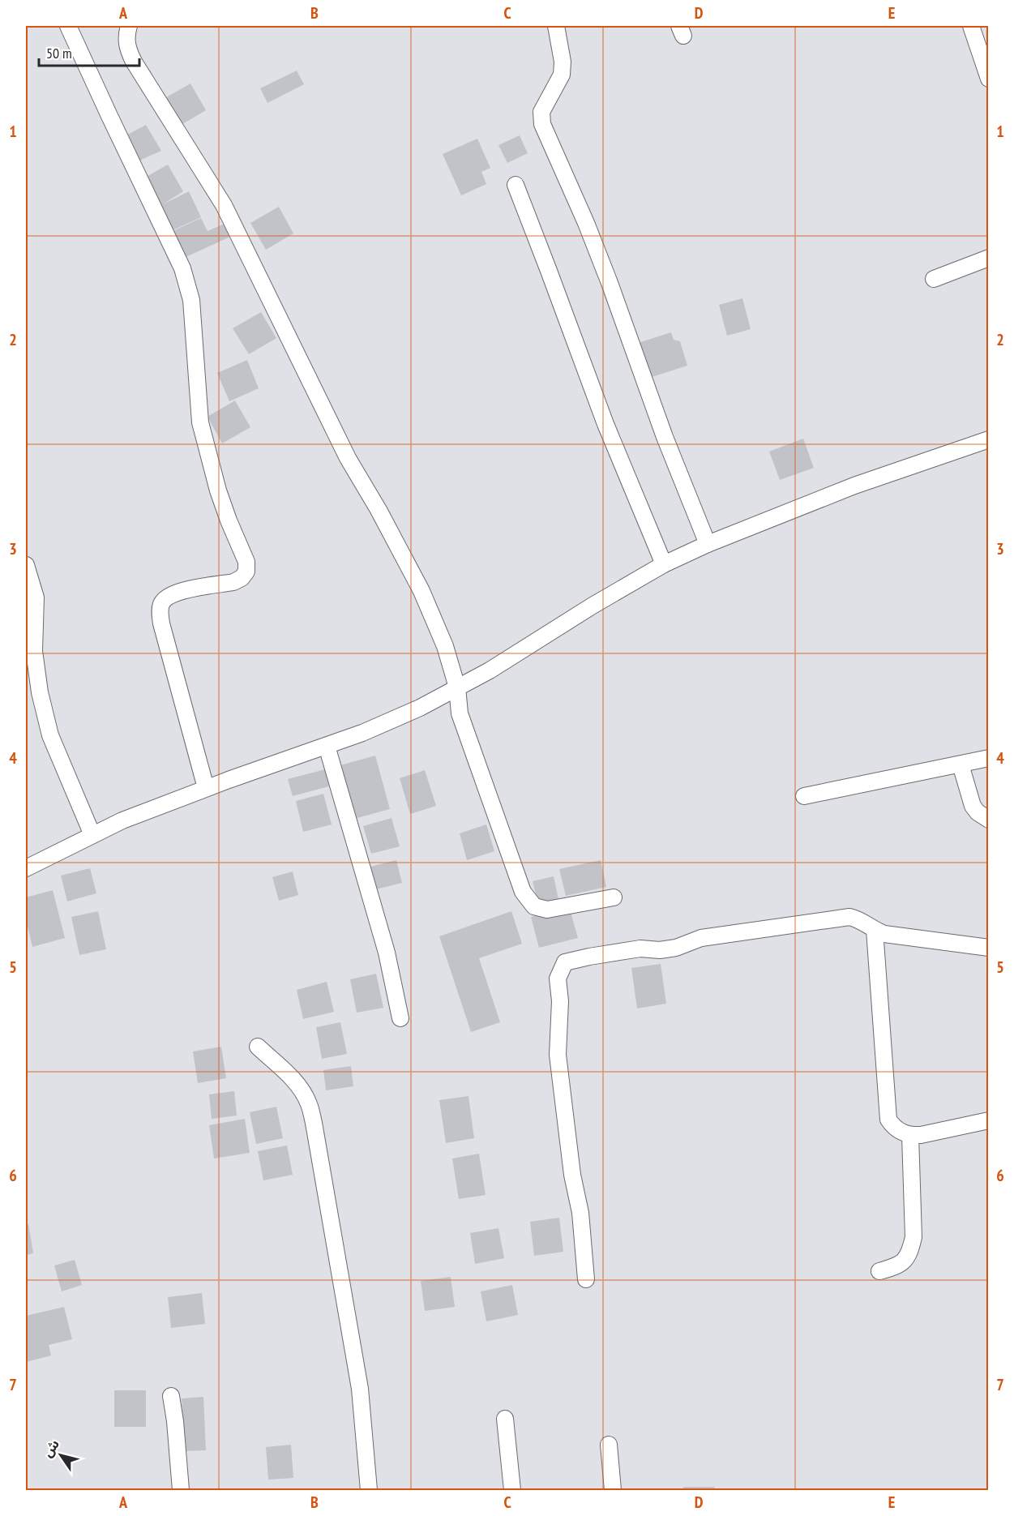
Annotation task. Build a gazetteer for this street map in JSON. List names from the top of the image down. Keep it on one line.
{"scale_bar":"50 m","north":"top left","grid":{"columns":["A","B","C","D","E"],"rows":["1","2","3","4","5","6","7"]}}
